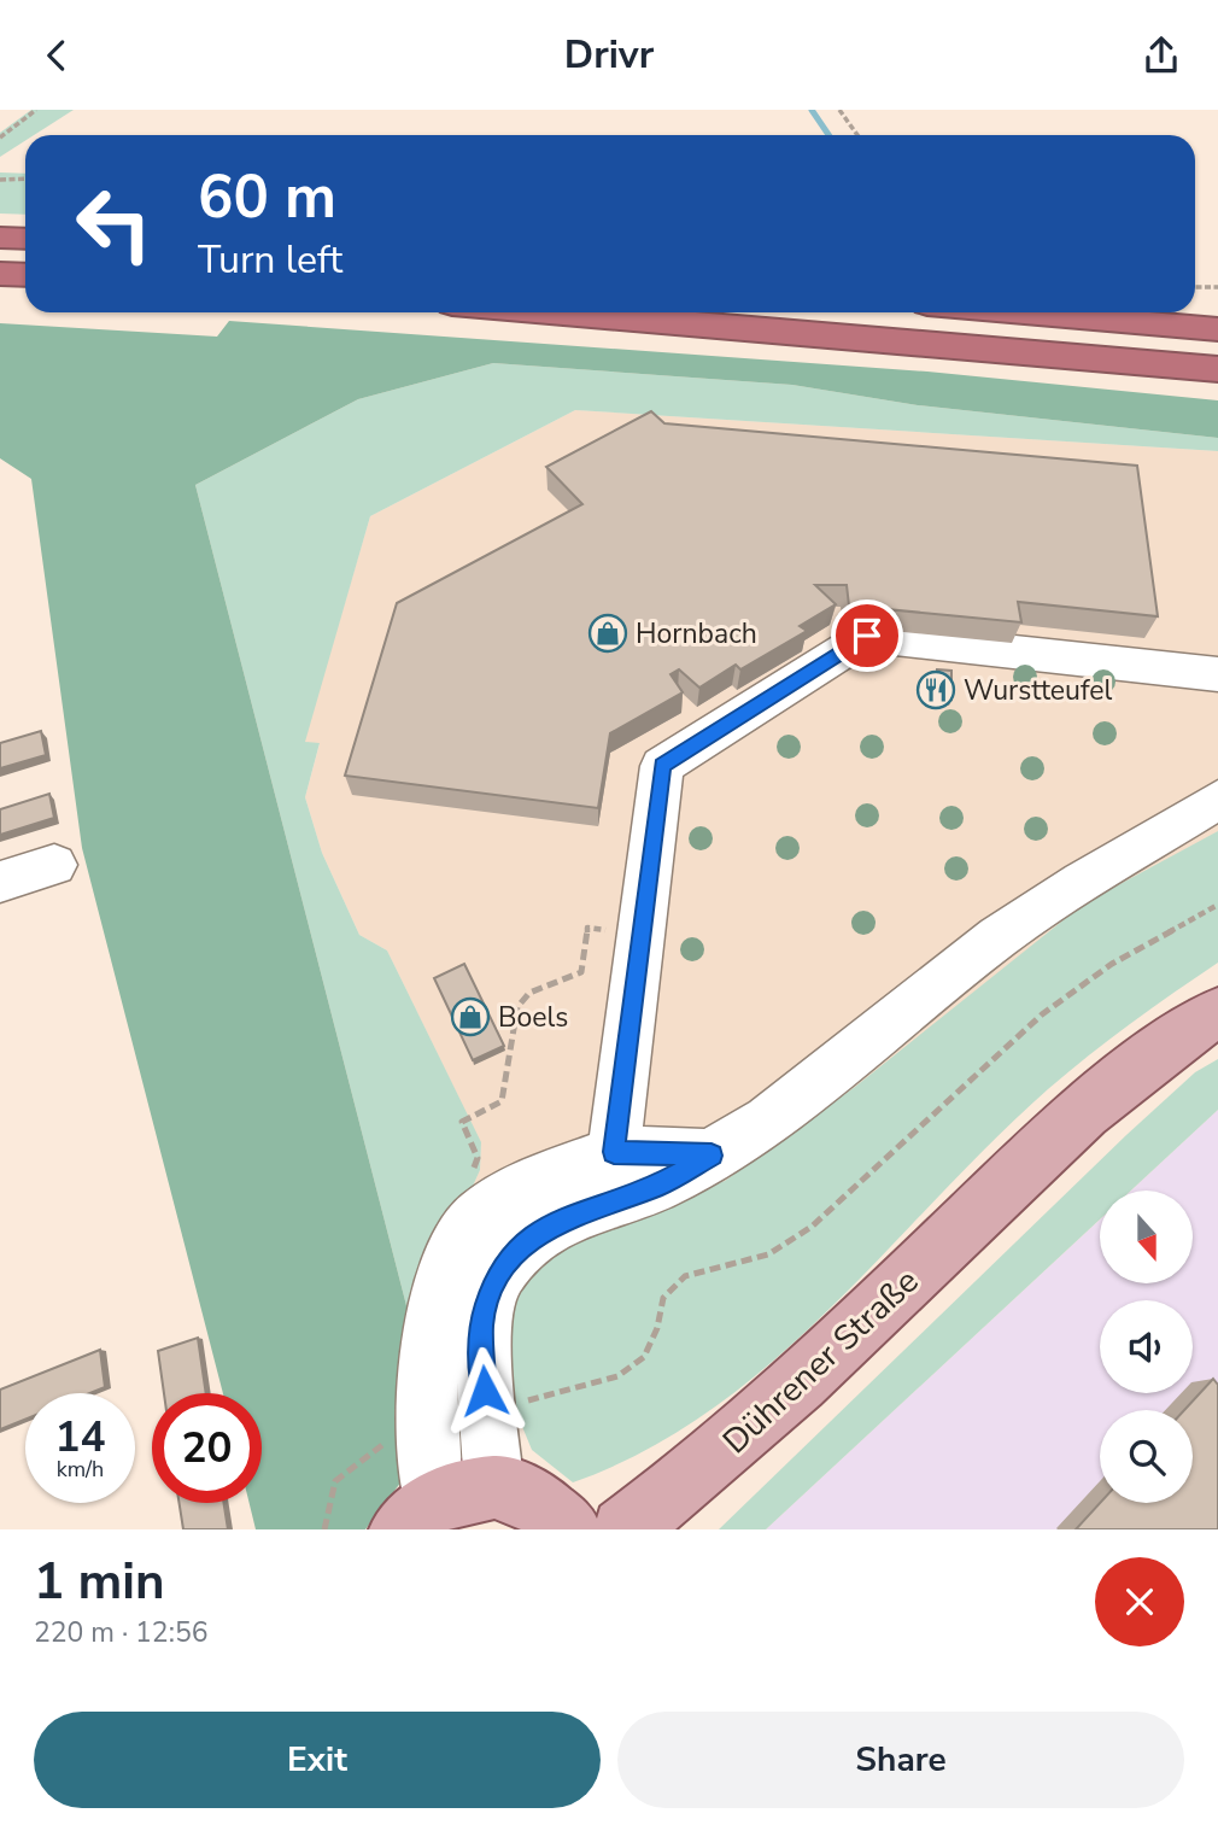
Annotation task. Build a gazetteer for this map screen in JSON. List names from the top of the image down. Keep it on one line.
{"streets":{"main road":["Dührener Straße"]},"places":{"shop":["Hornbach","Boels"],"restaurant":["Wurstteufel"]},"north":"bottom","page":{"header":"Drivr","turn":["60 m","Turn left"],"speed":"14 km/h","limit":"20","heading":["1 min","220 m · 12:56"],"buttons":["Exit","Share"]}}
